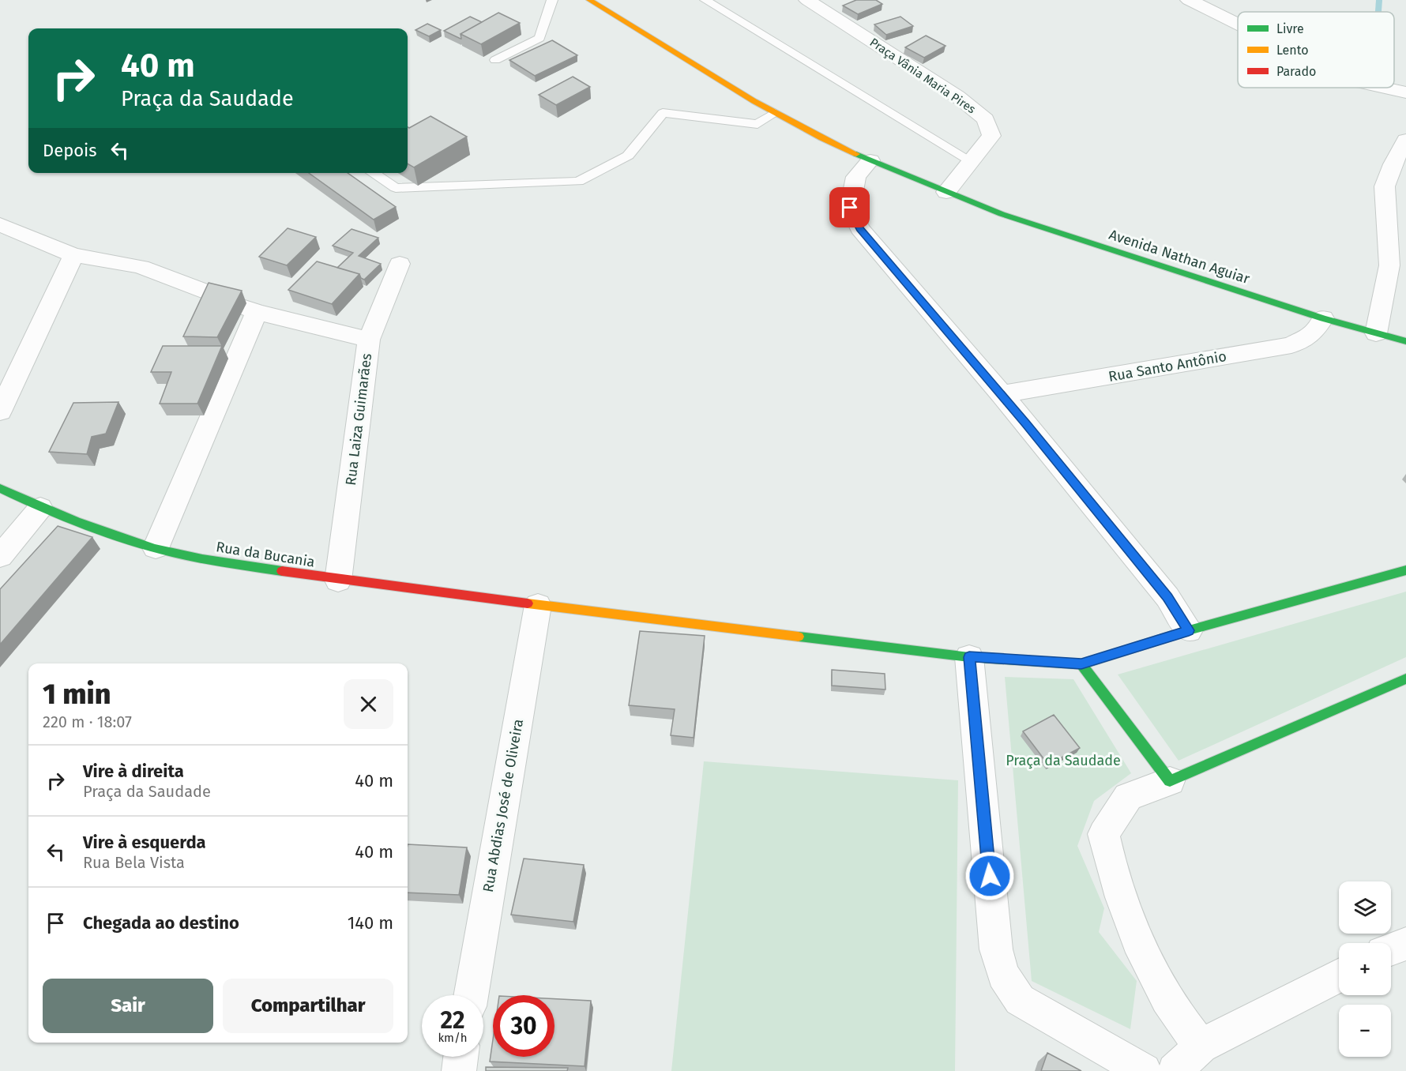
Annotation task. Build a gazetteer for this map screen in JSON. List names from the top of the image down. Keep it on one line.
{"streets":{"main road":["Avenida Nathan Aguiar","Rua da Bucania"],"street":["Praça Vânia Maria Pires","Rua Santo Antônio","Rua Laiza Guimarães","Rua Abdias José de Oliveira"]},"crossings":[["Praça Vânia Maria Pires","Avenida Nathan Aguiar"],["Avenida Nathan Aguiar","Rua Santo Antônio"],["Rua Laiza Guimarães","Rua da Bucania"],["Rua da Bucania","Rua Abdias José de Oliveira"]],"parks":["Praça da Saudade"],"legend":["Livre","Lento","Parado"],"page":{"turn":["40 m","Praça da Saudade"],"then":"Depois","heading":["1 min","220 m · 18:07"],"list":[{"name":"Vire à direita","note":"Praça da Saudade","value":"40 m"},{"name":"Vire à esquerda","note":"Rua Bela Vista","value":"40 m"},{"name":"Chegada ao destino","value":"140 m"}],"map_buttons":["+","−"],"buttons":["Sair","Compartilhar"],"speed":"22 km/h","limit":"30"}}
